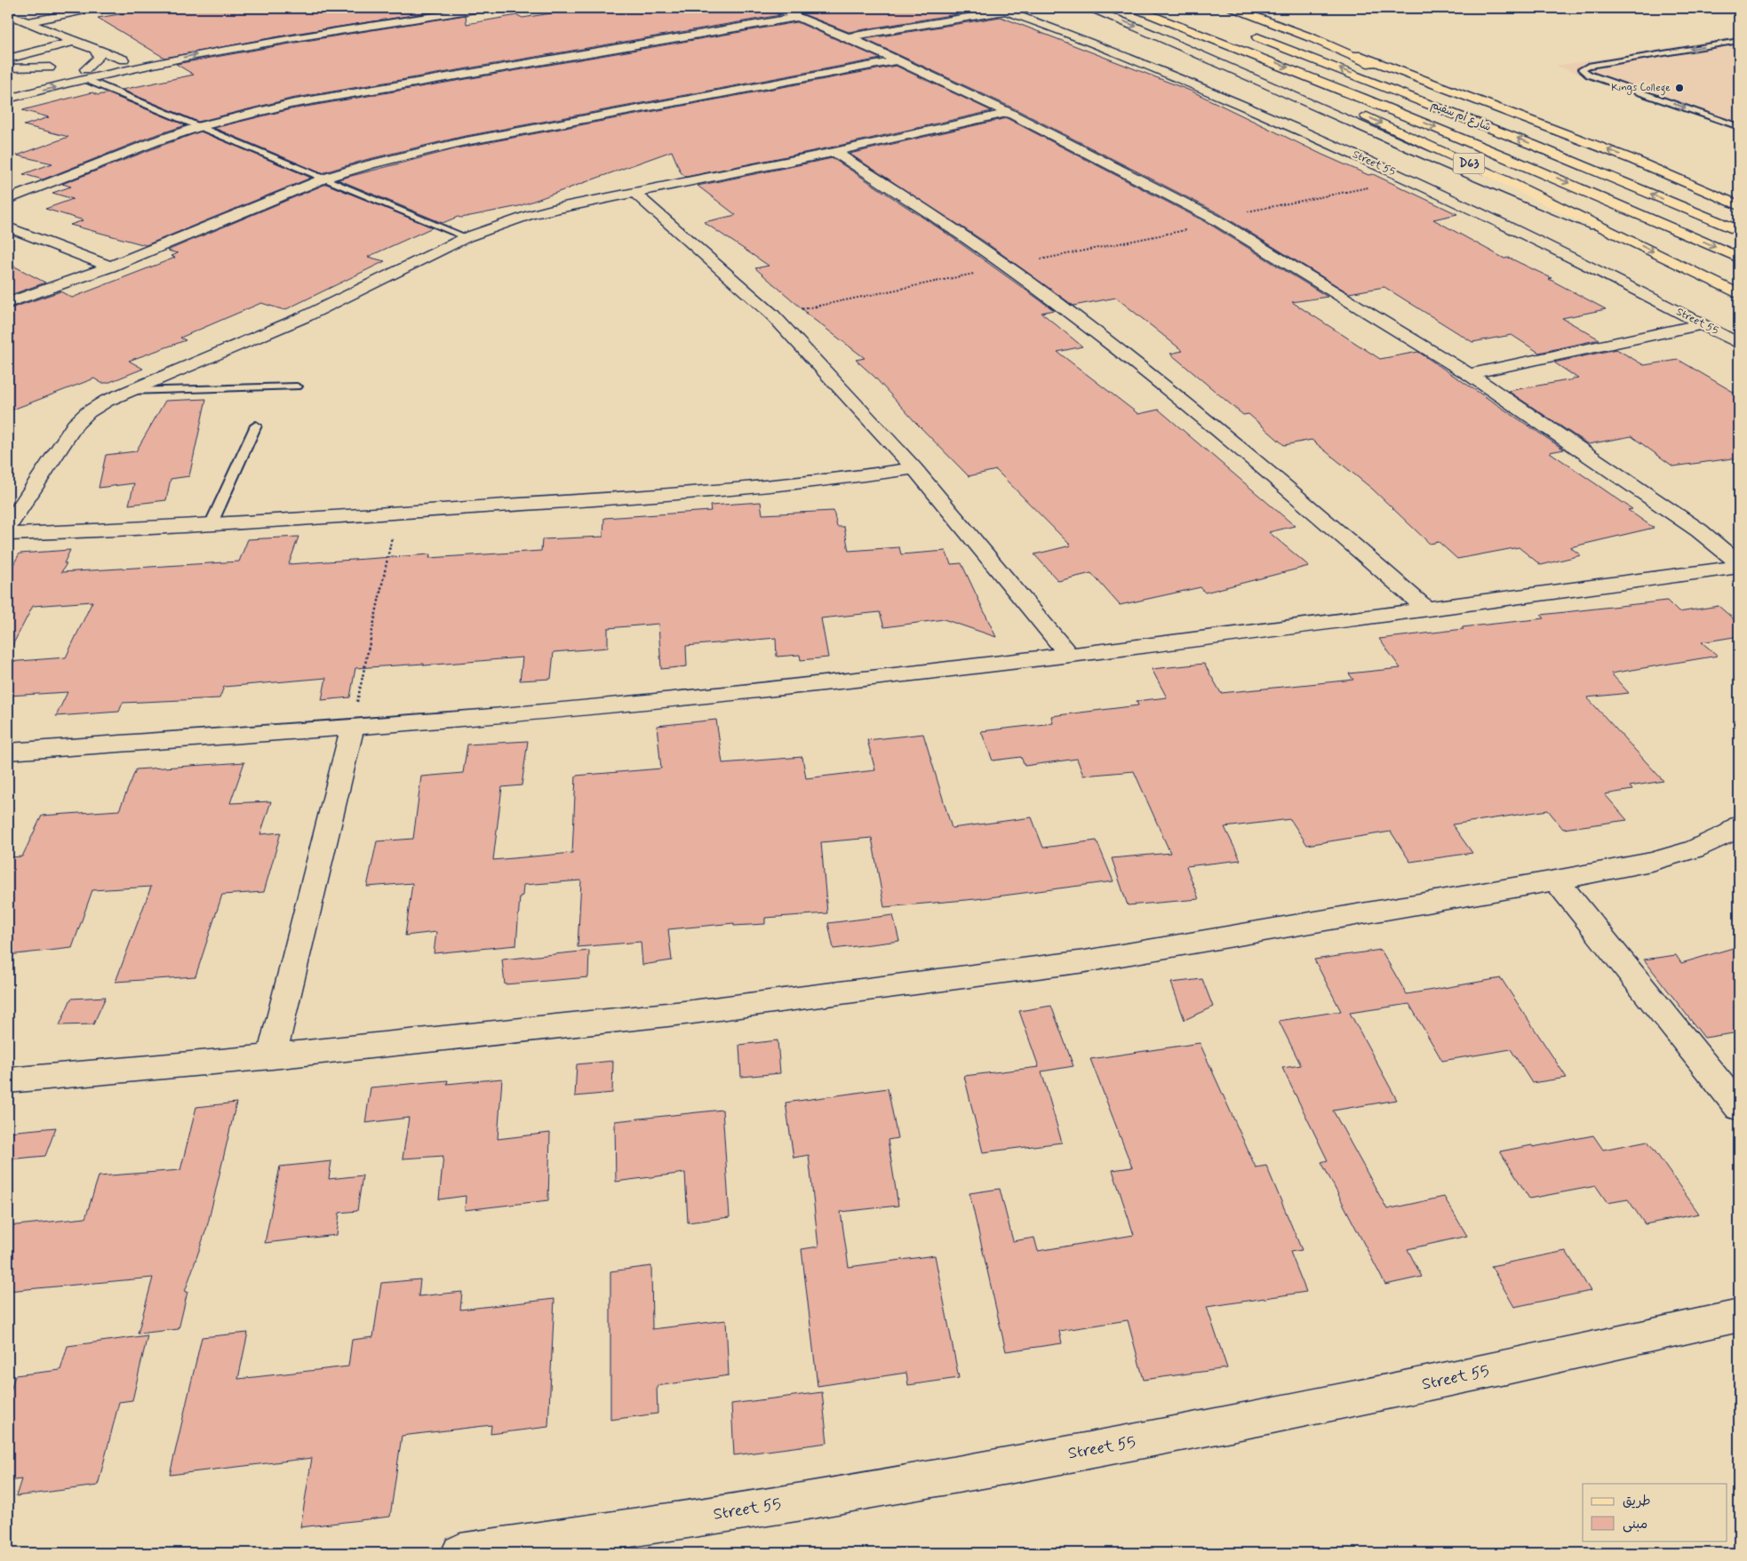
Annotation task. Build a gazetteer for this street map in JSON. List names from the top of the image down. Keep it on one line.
{"streets":{"main road":["شارع أم سقيم","D63"],"street":["Street 55"]},"places":["Kings College"],"legend":["طريق","مبنى"]}
